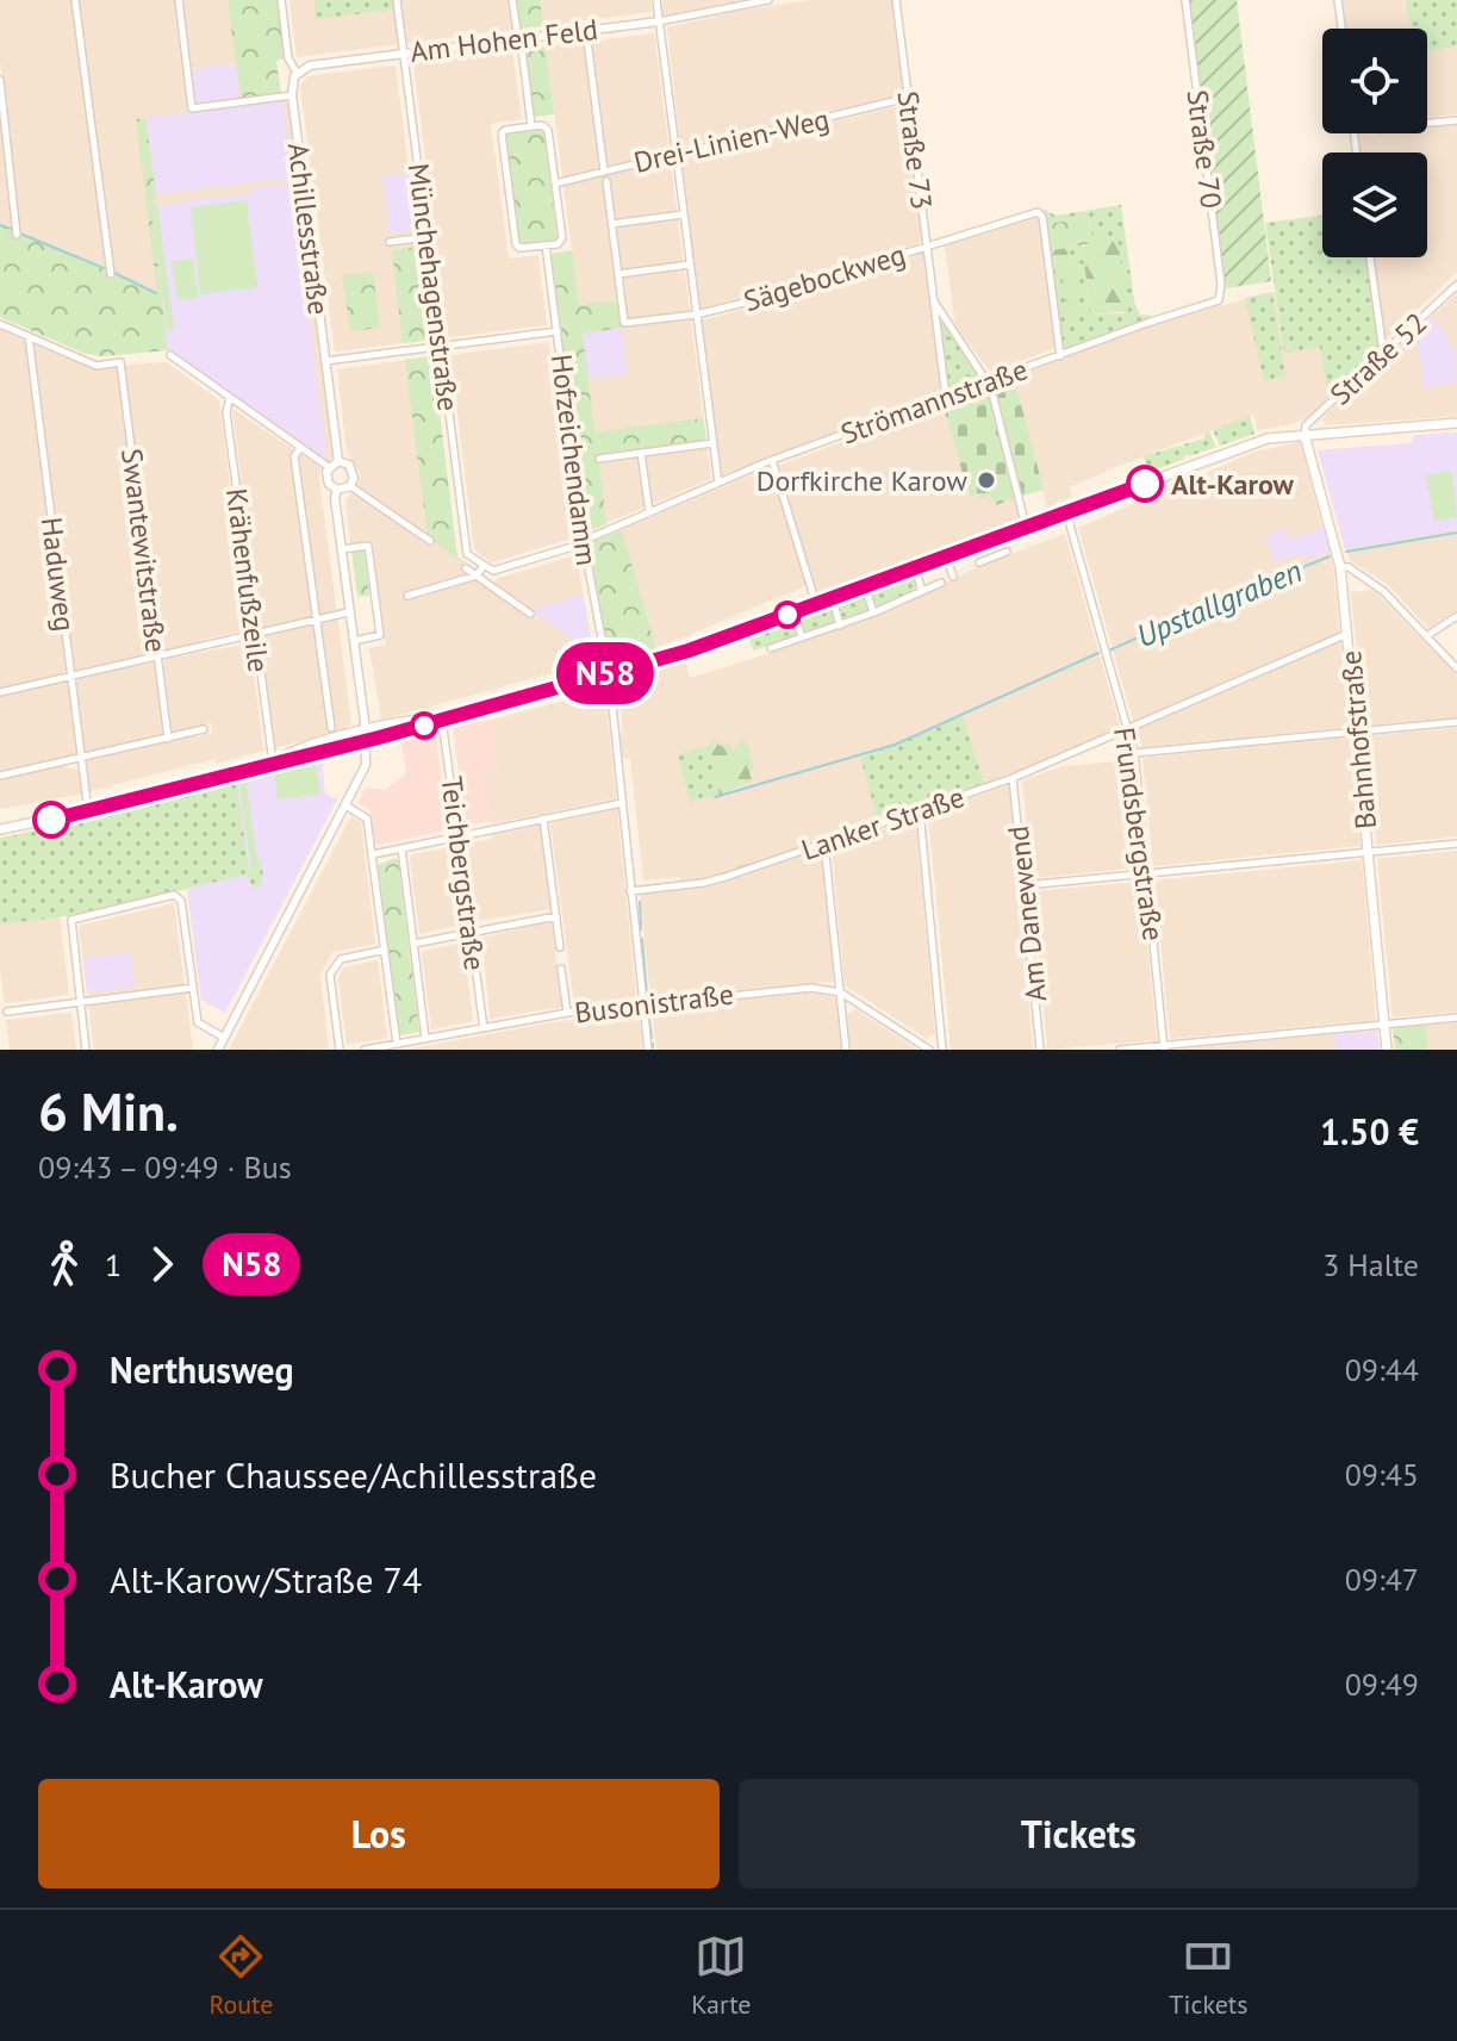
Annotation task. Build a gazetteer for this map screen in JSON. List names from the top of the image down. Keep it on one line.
{"streets":{"main road":["Bahnhofstraße"],"street":["Am Hohen Feld","Drei-Linien-Weg","Straße 70","Straße 73","Achillesstraße","Sägebockweg","Münchehagenstraße","Straße 52","Strömannstraße","Hofzeichendamm","Swantewitstraße","Haduweg","Krähenfußzeile","Lanker Straße","Frundsbergstraße","Teichbergstraße","Am Danewend","Busonistraße"]},"crossings":[["Am Hohen Feld","Achillesstraße"],["Am Hohen Feld","Münchehagenstraße"],["Am Hohen Feld","Hofzeichendamm"],["Drei-Linien-Weg","Straße 73"],["Drei-Linien-Weg","Hofzeichendamm"],["Straße 70","Strömannstraße"],["Straße 73","Sägebockweg"],["Straße 73","Strömannstraße"],["Sägebockweg","Strömannstraße"],["Münchehagenstraße","Strömannstraße"],["Straße 52","Bahnhofstraße"],["Strömannstraße","Hofzeichendamm"],["Hofzeichendamm","Lanker Straße"],["Hofzeichendamm","Busonistraße"],["Swantewitstraße","Haduweg"],["Bahnhofstraße","Lanker Straße"],["Lanker Straße","Frundsbergstraße"],["Lanker Straße","Am Danewend"],["Teichbergstraße","Busonistraße"]],"water":["Upstallgraben"],"places":["Dorfkirche Karow","Alt-Karow"],"lines":["bus line N58"],"page":{"on_map":"N58","heading":["6 Min.","09:43 – 09:49 · Bus","1.50 €"],"legs":["1","N58","3 Halte"],"list":[{"name":"Nerthusweg","value":"09:44"},{"name":"Bucher Chaussee/Achillesstraße","value":"09:45"},{"name":"Alt-Karow/Straße 74","value":"09:47"},{"name":"Alt-Karow","value":"09:49"}],"buttons":["Los","Tickets"],"tabs":["Route","Karte","Tickets"]}}
